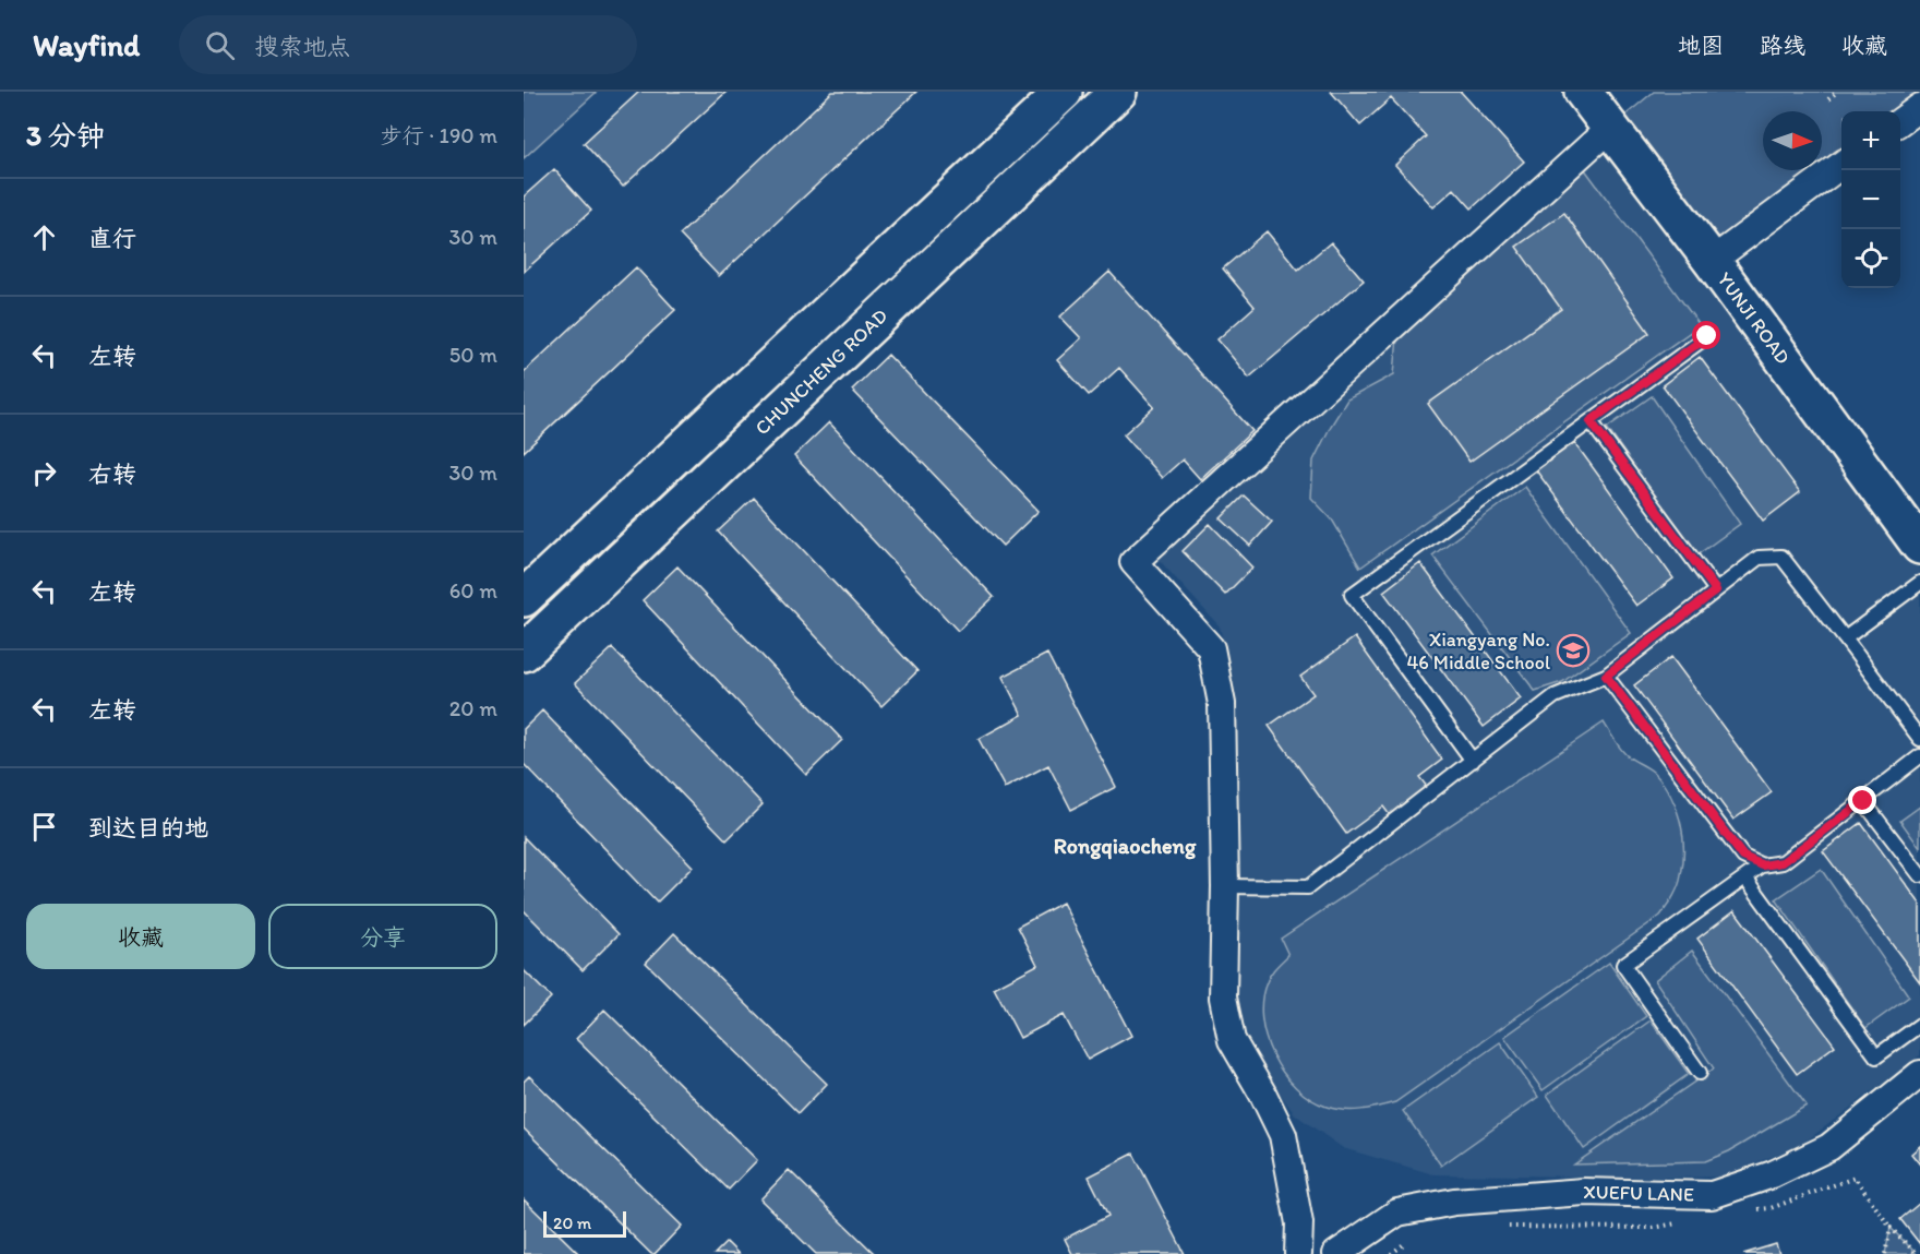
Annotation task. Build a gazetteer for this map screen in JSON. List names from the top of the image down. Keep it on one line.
{"streets":{"street":["YUNJI ROAD","CHUNCHENG ROAD","XUEFU LANE"]},"districts":["Rongqiaocheng"],"places":{"school or university":["Xiangyang No. 46 Middle School"]},"scale_bar":"20 m","north":"right","page":{"header":"Wayfind","search":"搜索地点","nav":["地图","路线","收藏"],"heading":["3 分钟","步行 · 190 m"],"map_buttons":["+","−"],"list":[["直行","30 m"],["左转","50 m"],["右转","30 m"],["左转","60 m"],["左转","20 m"],"到达目的地"],"buttons":["收藏","分享"],"scale":"20 m"}}
